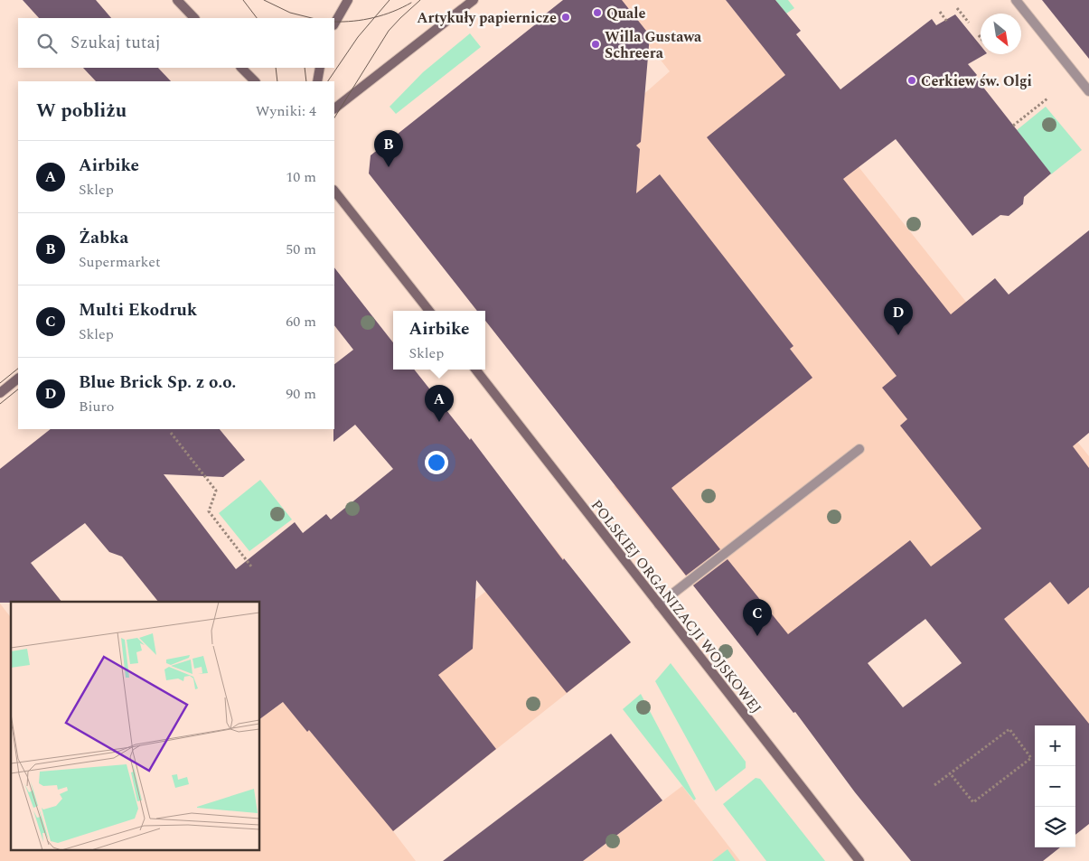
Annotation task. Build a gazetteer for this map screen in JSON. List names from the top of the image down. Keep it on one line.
{"streets":{"street":["POLSKIEJ ORGANIZACJI WOJSKOWEJ"]},"places":["Quale","Artykuły papiernicze","Willa Gustawa Schreera","Cerkiew św. Olgi"],"north":"bottom right","page":{"search":"Szukaj tutaj","heading":["W pobliżu","Wyniki: 4"],"pins":["B","D","A","C"],"list":[{"mark":"A","name":"Airbike","note":"Sklep","value":"10 m"},{"mark":"B","name":"Żabka","note":"Supermarket","value":"50 m"},{"mark":"C","name":"Multi Ekodruk","note":"Sklep","value":"60 m"},{"mark":"D","name":"Blue Brick Sp. z o.o.","note":"Biuro","value":"90 m"}],"popup":["Airbike","Sklep"],"map_buttons":["+","−"]}}
